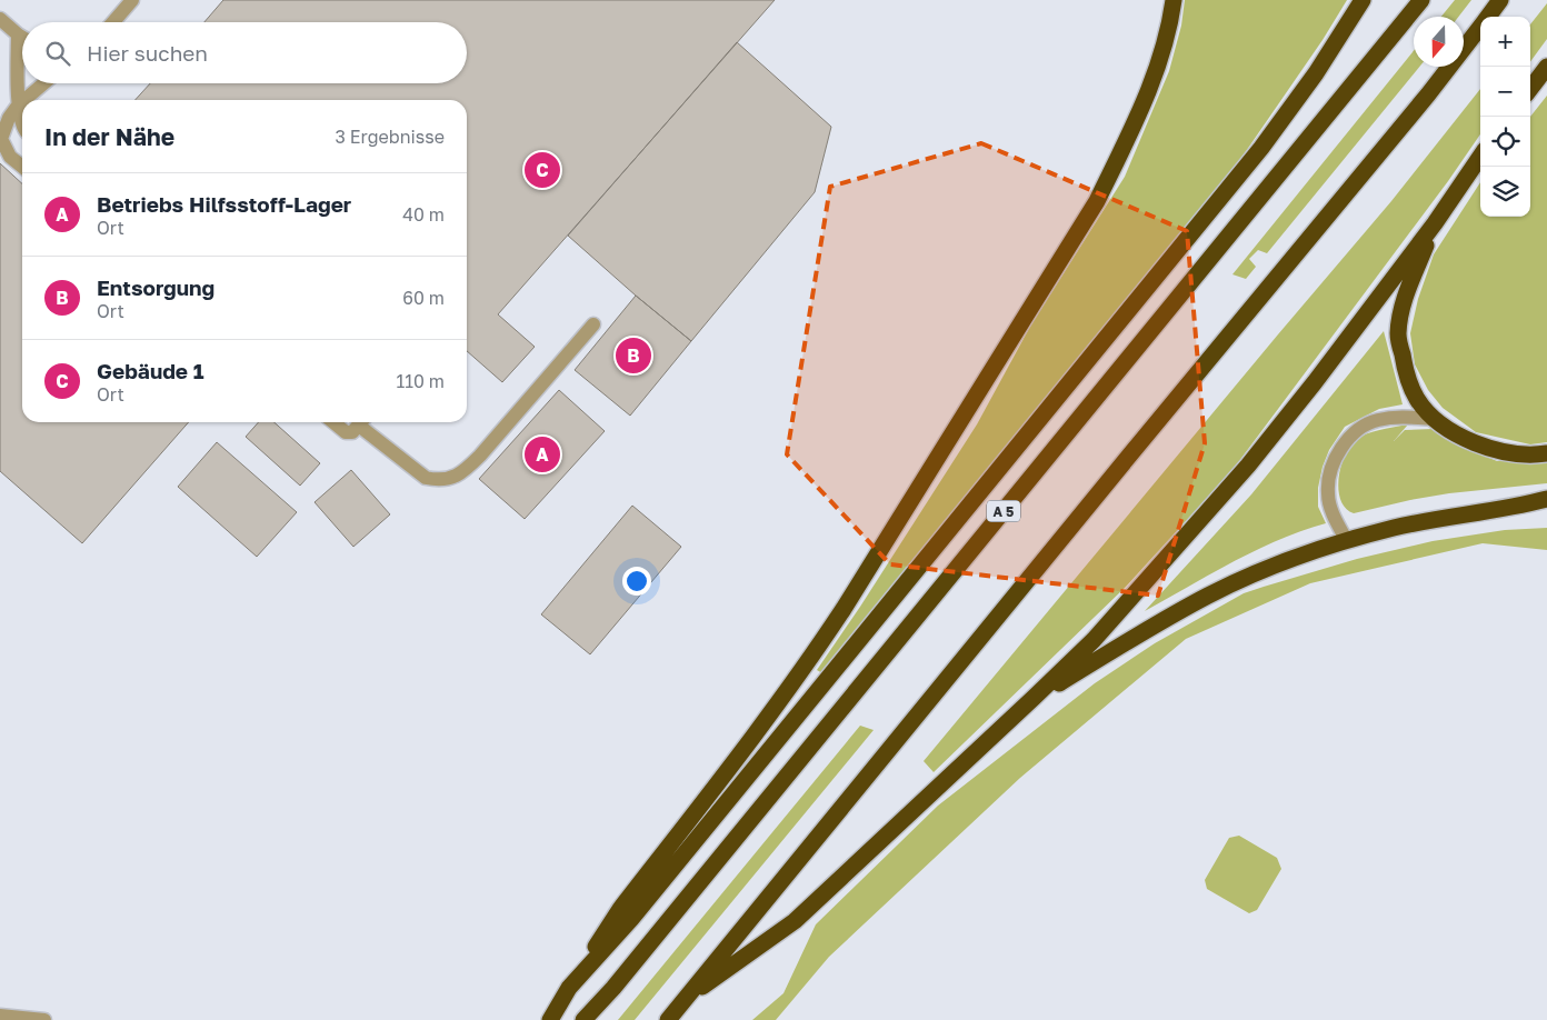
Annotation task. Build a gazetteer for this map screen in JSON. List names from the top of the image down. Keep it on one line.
{"streets":{"highway":["A 5"]},"north":"bottom","page":{"map_buttons":["+","−"],"search":"Hier suchen","heading":["In der Nähe","3 Ergebnisse"],"pins":["C","B","A"],"list":[{"mark":"A","name":"Betriebs Hilfsstoff-Lager","note":"Ort","value":"40 m"},{"mark":"B","name":"Entsorgung","note":"Ort","value":"60 m"},{"mark":"C","name":"Gebäude 1","note":"Ort","value":"110 m"}]}}
